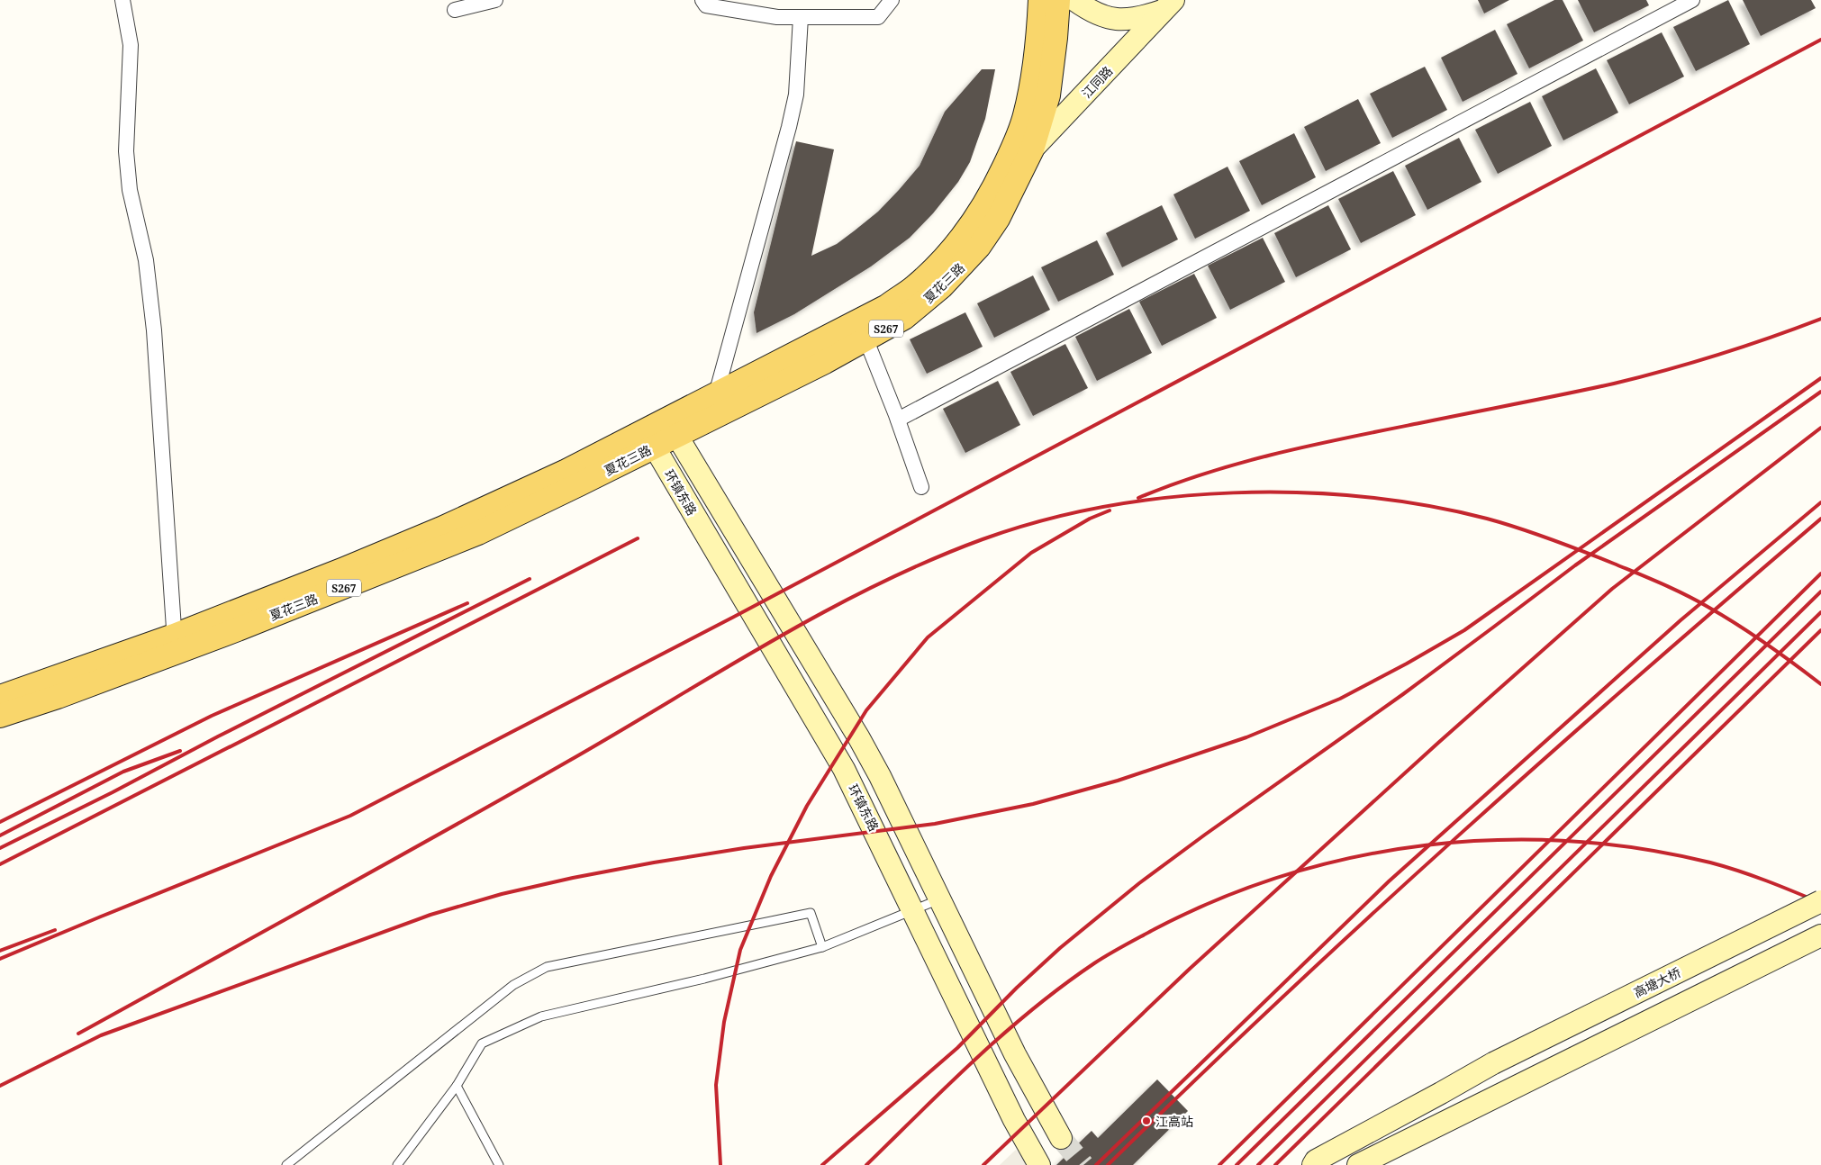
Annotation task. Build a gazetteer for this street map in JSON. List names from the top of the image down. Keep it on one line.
{"streets":{"main road":["夏花三路","S267"],"street":["江同路","环镇东路","高塘大桥"]},"crossings":[["江同路","夏花三路"],["夏花三路","环镇东路"]],"places":["江高站"]}
